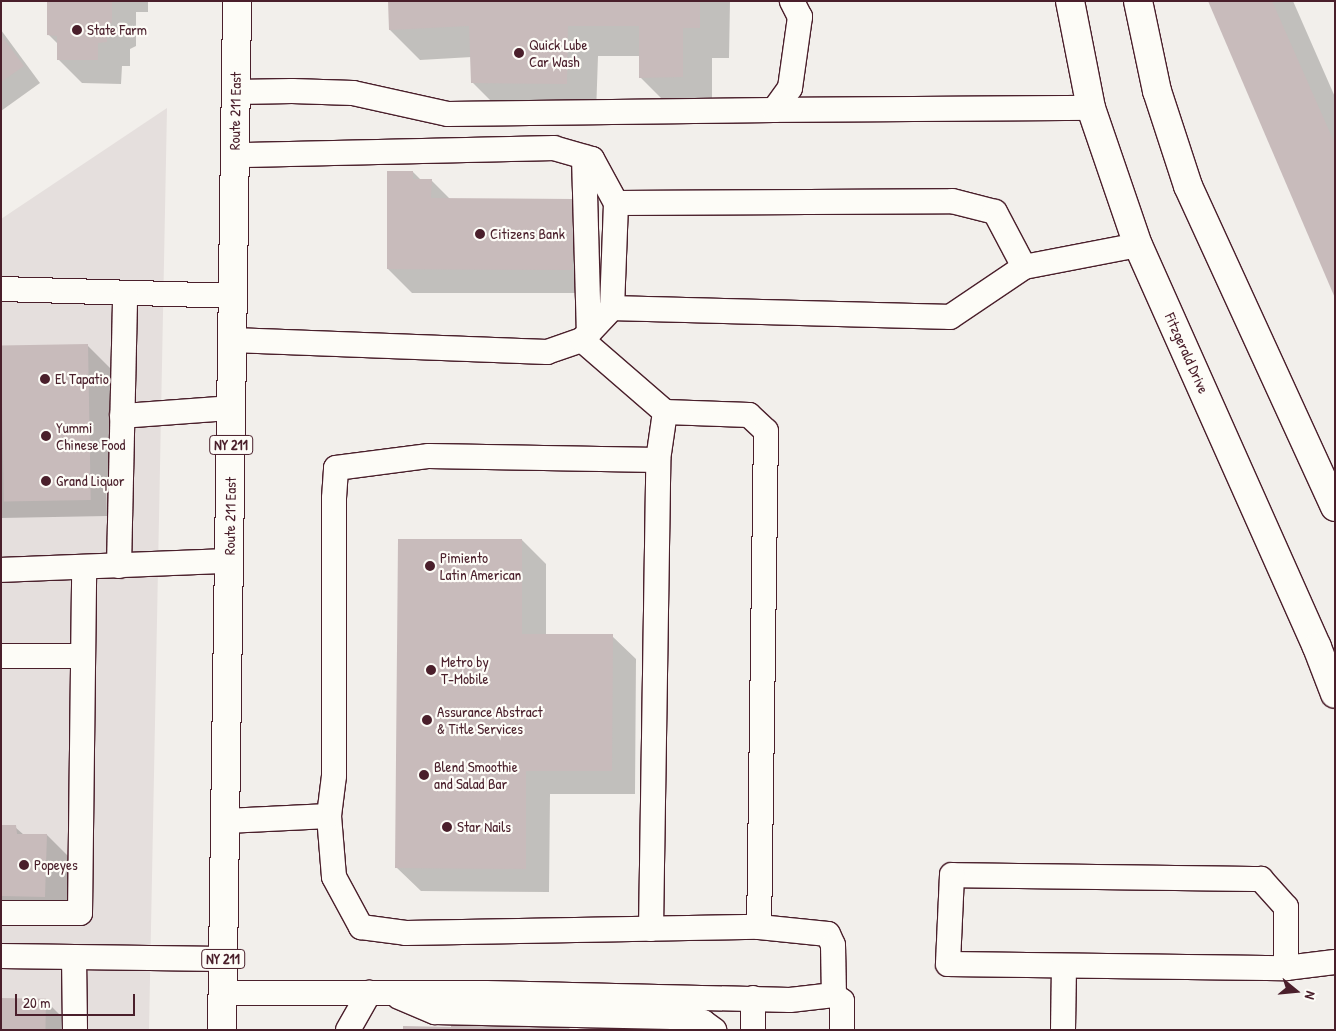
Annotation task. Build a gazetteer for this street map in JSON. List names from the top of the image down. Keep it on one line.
{"streets":{"street":["Route 211 East","Fitzgerald Drive","NY 211"]},"places":["State Farm","Quick Lube Car Wash","Citizens Bank","El Tapatio","Yummi Chinese Food","Grand Liquor","Pimiento Latin American","Metro by T-Mobile","Assurance Abstract & Title Services","Blend Smoothie and Salad Bar","Star Nails","Popeyes"],"scale_bar":"20 m","north":"right"}
